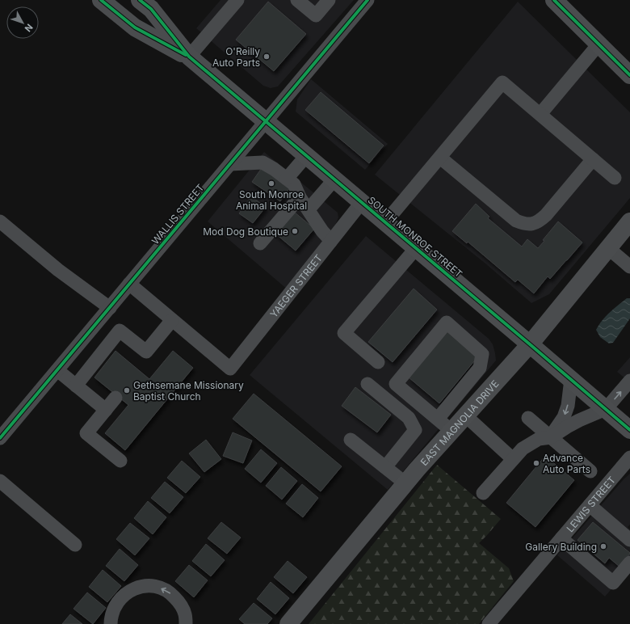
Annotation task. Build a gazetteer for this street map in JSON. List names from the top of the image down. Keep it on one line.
{"streets":{"main road":["SOUTH MONROE STREET","EAST MAGNOLIA DRIVE"],"street":["WALLIS STREET","YAEGER STREET","LEWIS STREET"]},"crossings":[["WALLIS STREET","SOUTH MONROE STREET"],["SOUTH MONROE STREET","YAEGER STREET"],["SOUTH MONROE STREET","EAST MAGNOLIA DRIVE"]],"places":["O'Reilly Auto Parts","South Monroe Animal Hospital","Mod Dog Boutique","Gethsemane Missionary Baptist Church","Advance Auto Parts","Gallery Building"],"north":"bottom right"}
